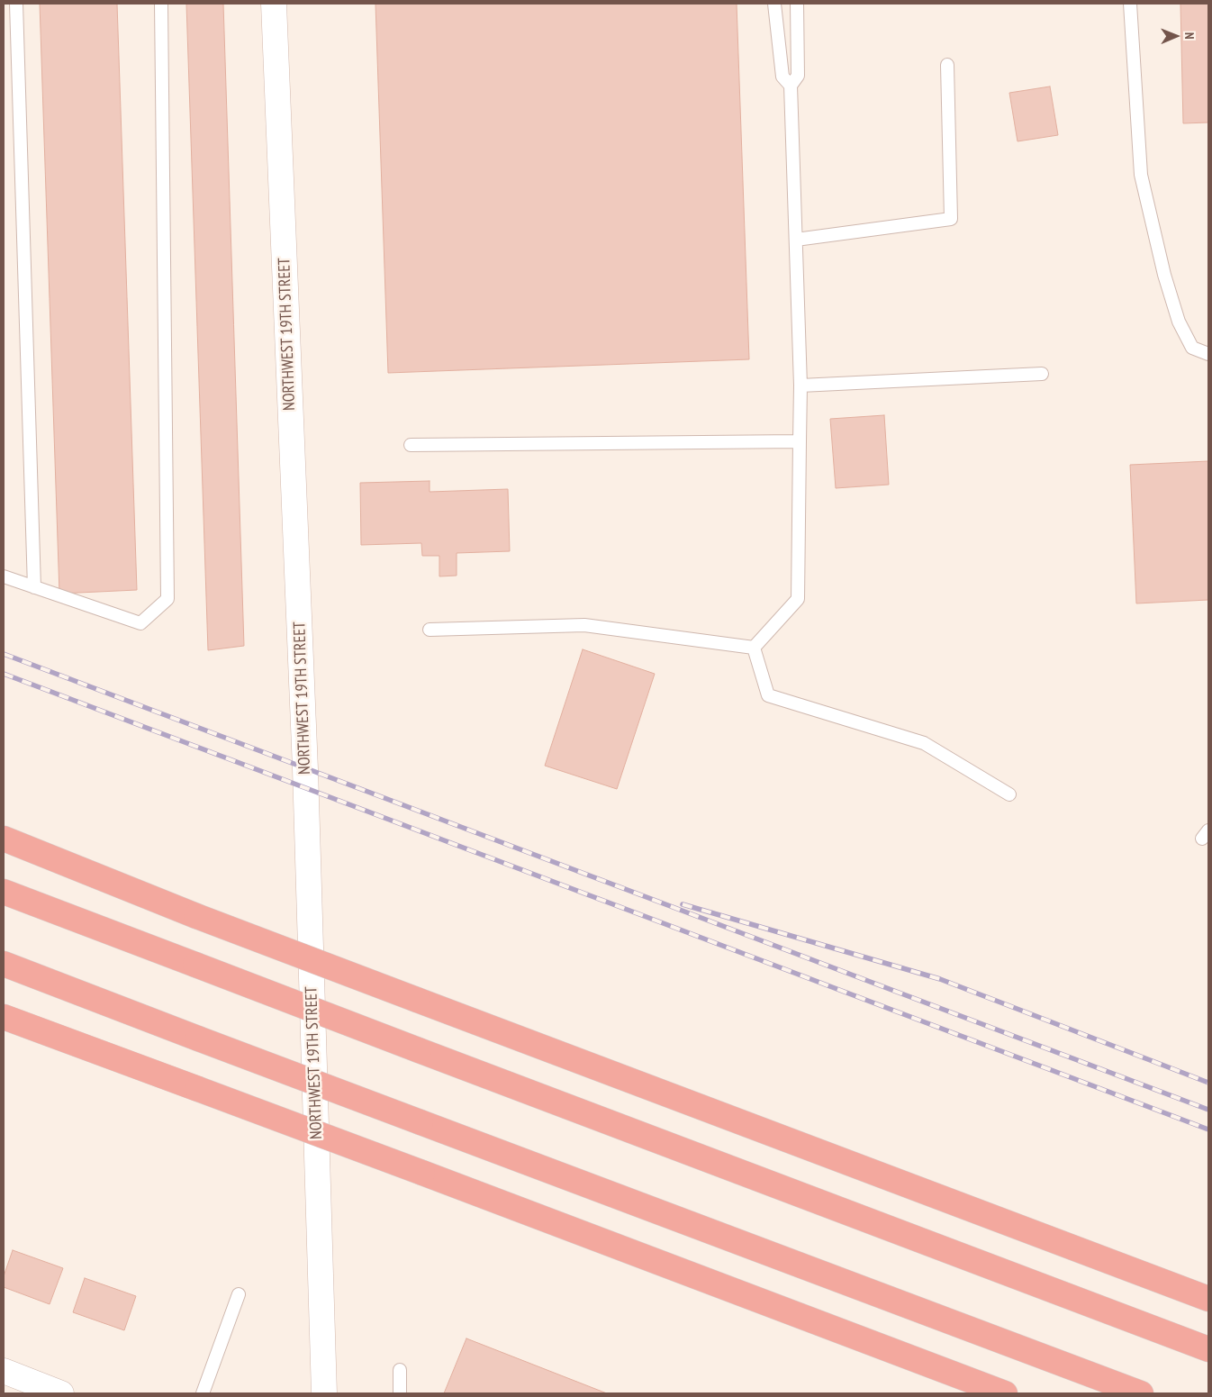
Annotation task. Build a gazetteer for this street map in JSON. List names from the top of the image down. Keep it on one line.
{"streets":{"street":["NORTHWEST 19TH STREET"]},"north":"right"}
